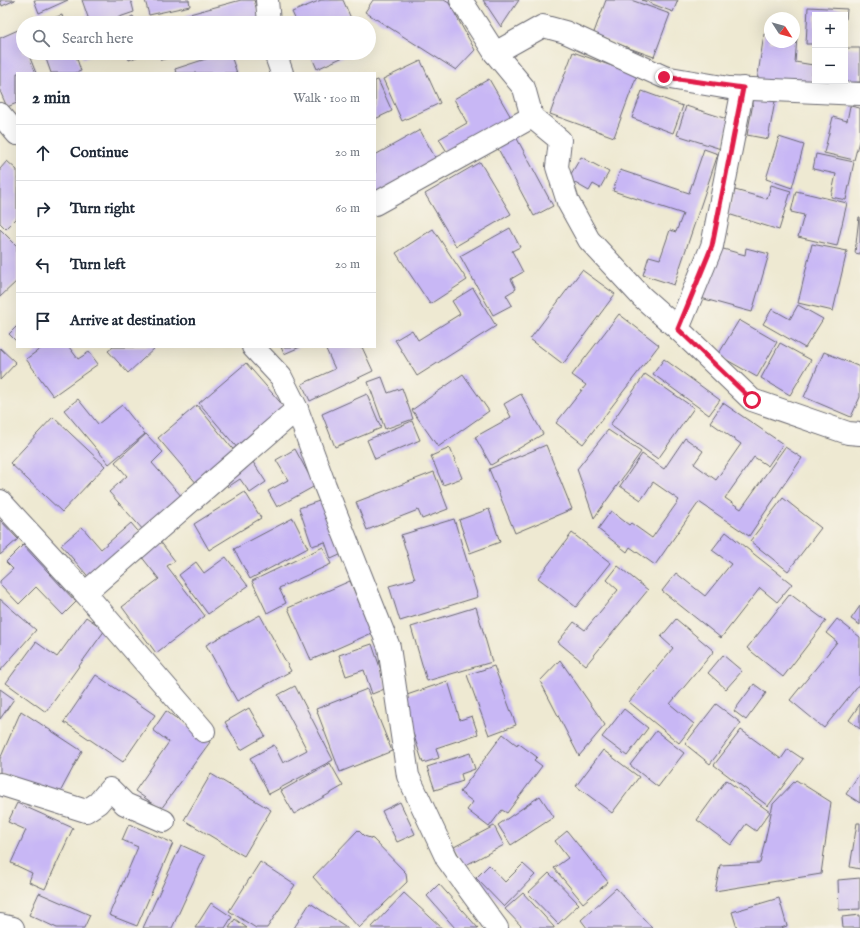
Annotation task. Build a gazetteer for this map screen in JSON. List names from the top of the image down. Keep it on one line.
{"north":"bottom right","page":{"map_buttons":["+","−"],"search":"Search here","heading":["2 min","Walk · 100 m"],"list":[["Continue","20 m"],["Turn right","60 m"],["Turn left","20 m"],"Arrive at destination"]}}
